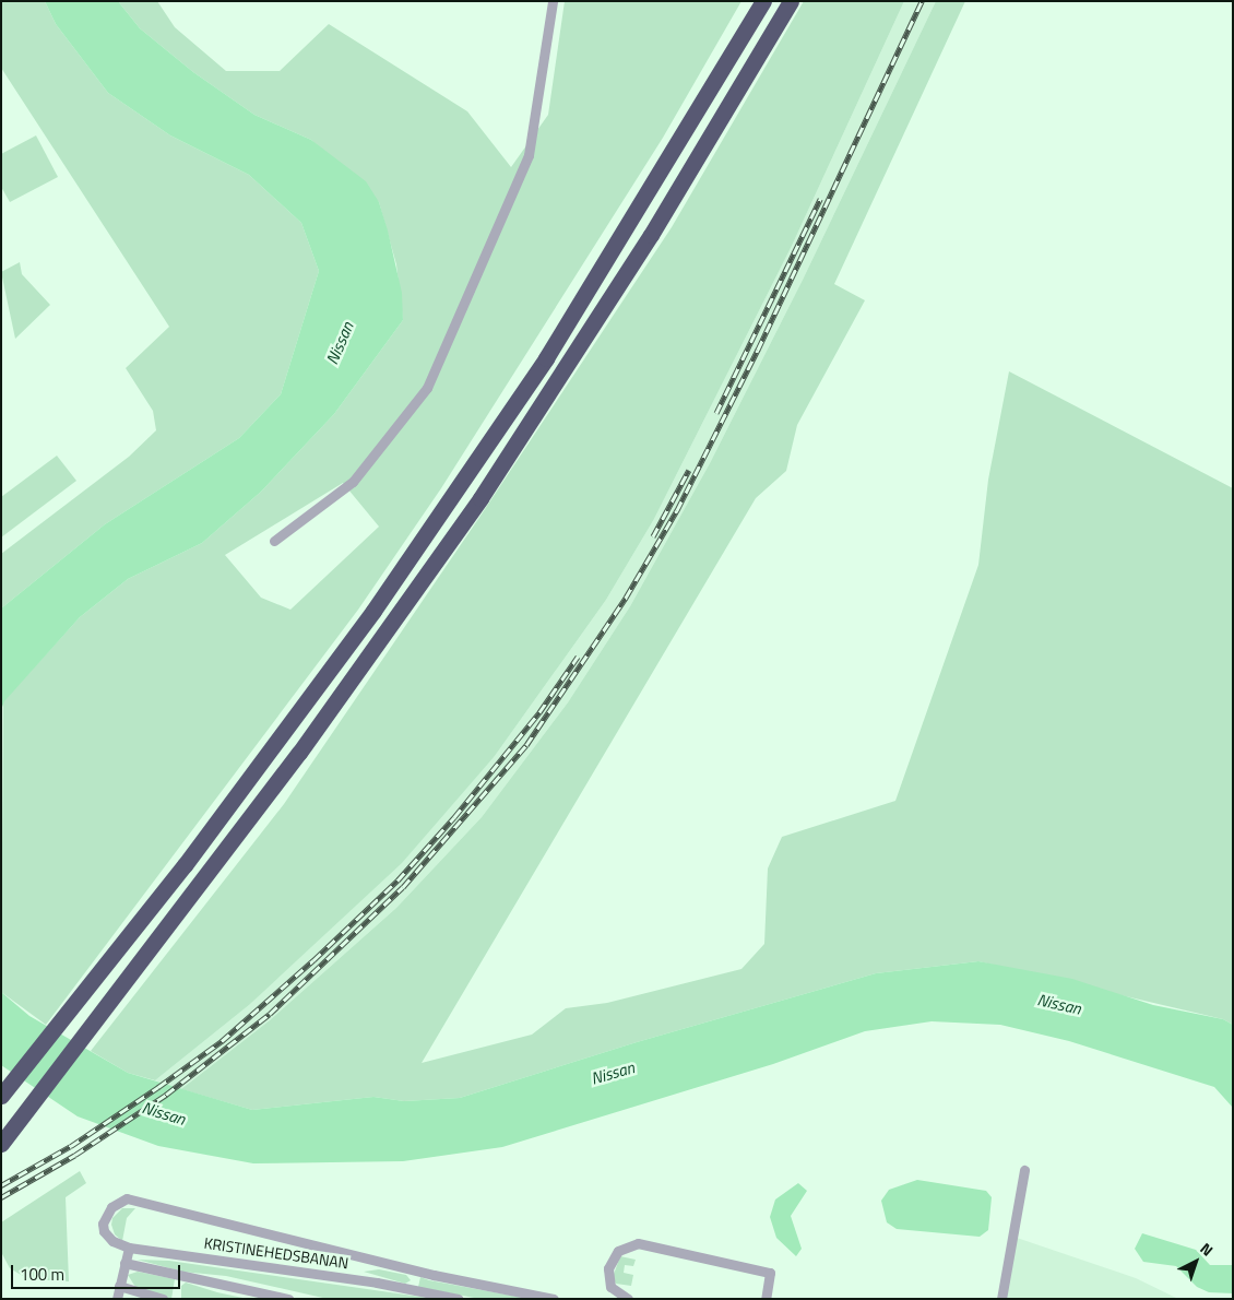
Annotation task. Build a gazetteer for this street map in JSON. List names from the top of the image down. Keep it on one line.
{"streets":{"street":["KRISTINEHEDSBANAN"]},"water":["Nissan"],"scale_bar":"100 m","north":"top right"}
